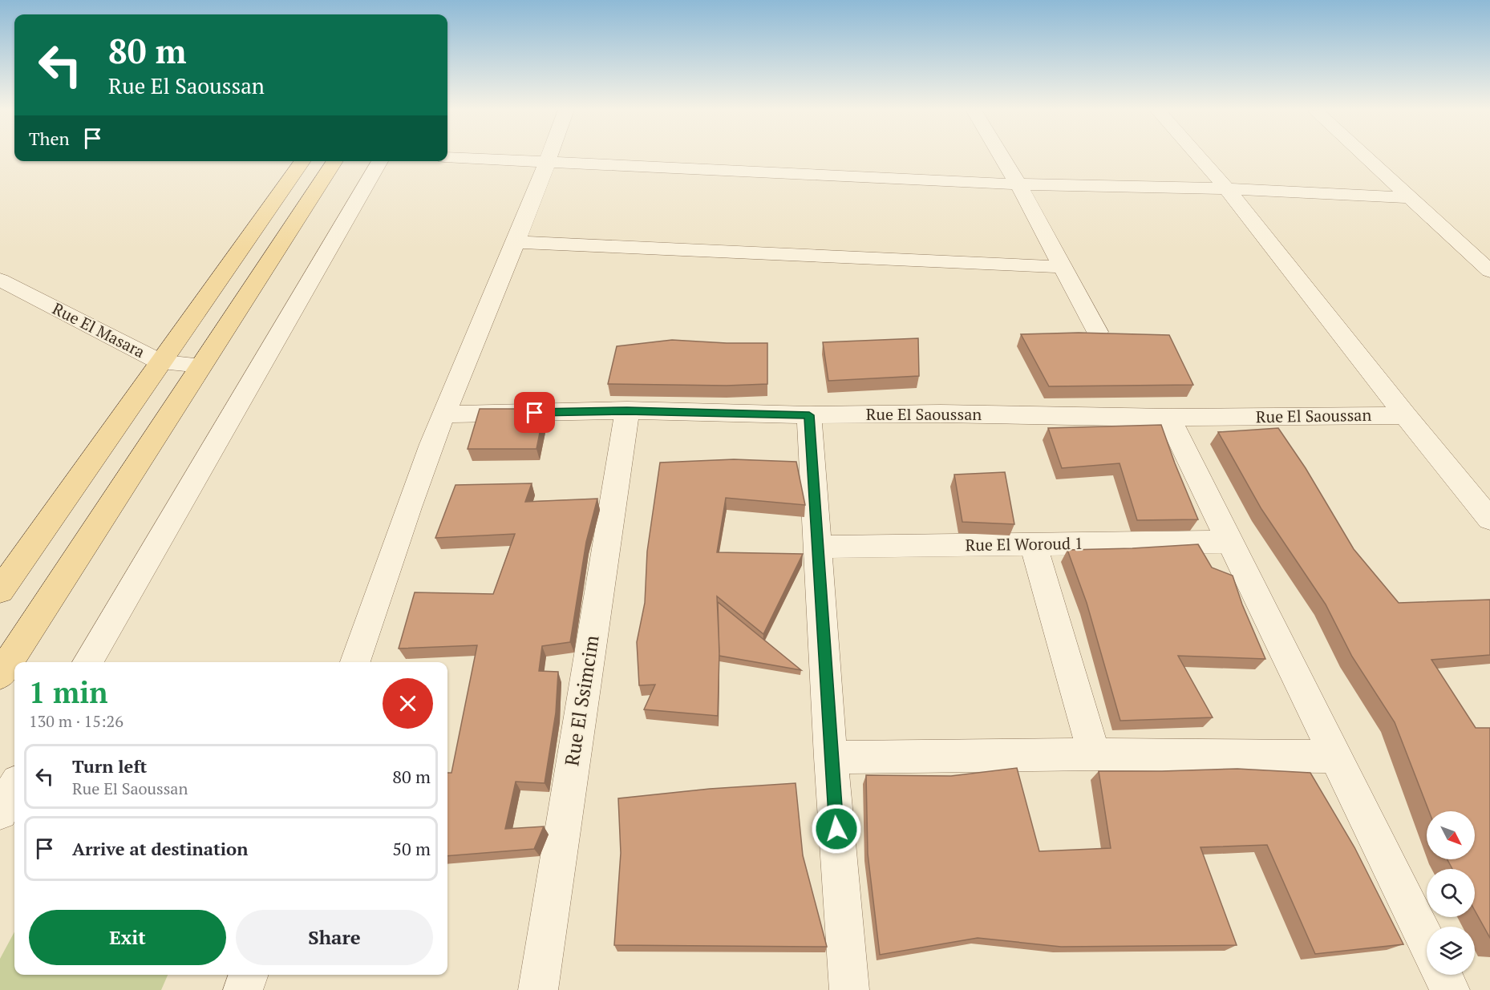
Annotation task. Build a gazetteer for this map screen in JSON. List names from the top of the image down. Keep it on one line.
{"streets":{"street":["Rue El Masara","Rue El Saoussan","Rue El Woroud 1","Rue El Ssimcim"]},"crossings":[["Rue El Saoussan","Rue El Ssimcim"]],"north":"bottom right","page":{"turn":["80 m","Rue El Saoussan"],"then":"Then","heading":["1 min","130 m · 15:26"],"list":[{"name":"Turn left","note":"Rue El Saoussan","value":"80 m"},{"name":"Arrive at destination","value":"50 m"}],"buttons":["Exit","Share"]}}
